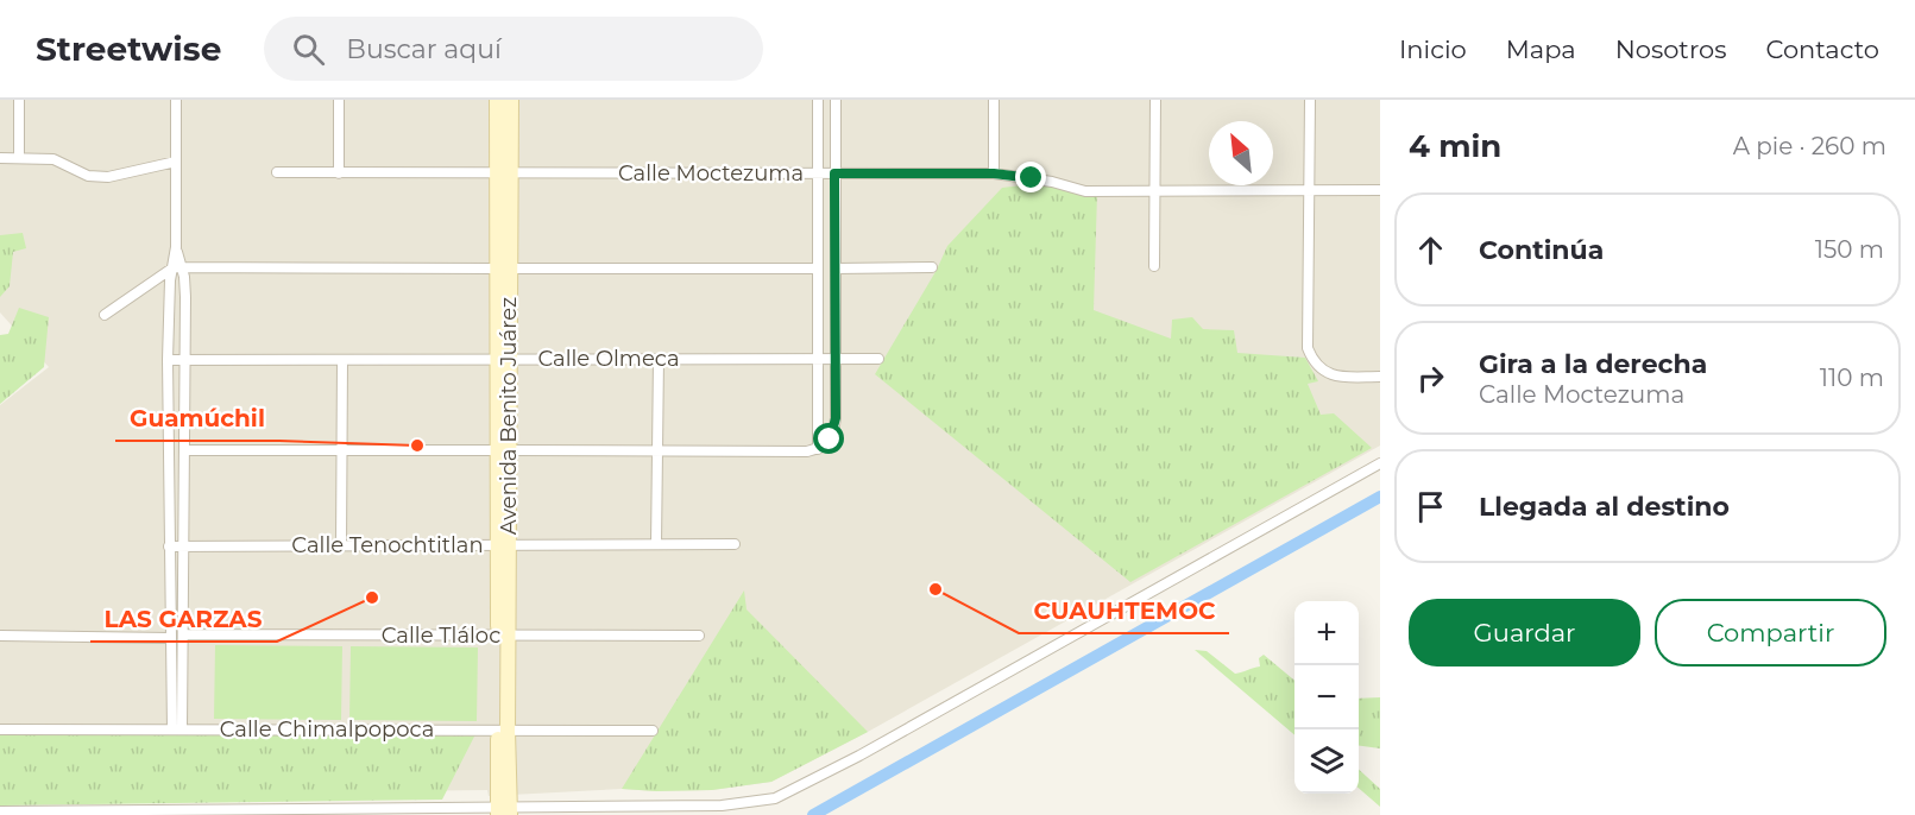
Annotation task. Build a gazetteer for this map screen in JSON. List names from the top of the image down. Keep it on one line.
{"streets":{"street":["Calle Moctezuma","Calle Olmeca","Avenida Benito Juárez","Calle Tenochtitlan","Calle Tláloc","Calle Chimalpopoca"]},"crossings":[["Calle Moctezuma","Avenida Benito Juárez"],["Calle Olmeca","Avenida Benito Juárez"],["Avenida Benito Juárez","Calle Tenochtitlan"],["Avenida Benito Juárez","Calle Tláloc"],["Avenida Benito Juárez","Calle Chimalpopoca"]],"places":["Guamúchil","CUAUHTEMOC","LAS GARZAS"],"north":"top left","page":{"header":"Streetwise","search":"Buscar aquí","nav":["Inicio","Mapa","Nosotros","Contacto"],"heading":["4 min","A pie · 260 m"],"list":[["Continúa","150 m"],["Gira a la derecha","Calle Moctezuma","110 m"],"Llegada al destino"],"buttons":["Guardar","Compartir"],"map_buttons":["+","−"]}}
